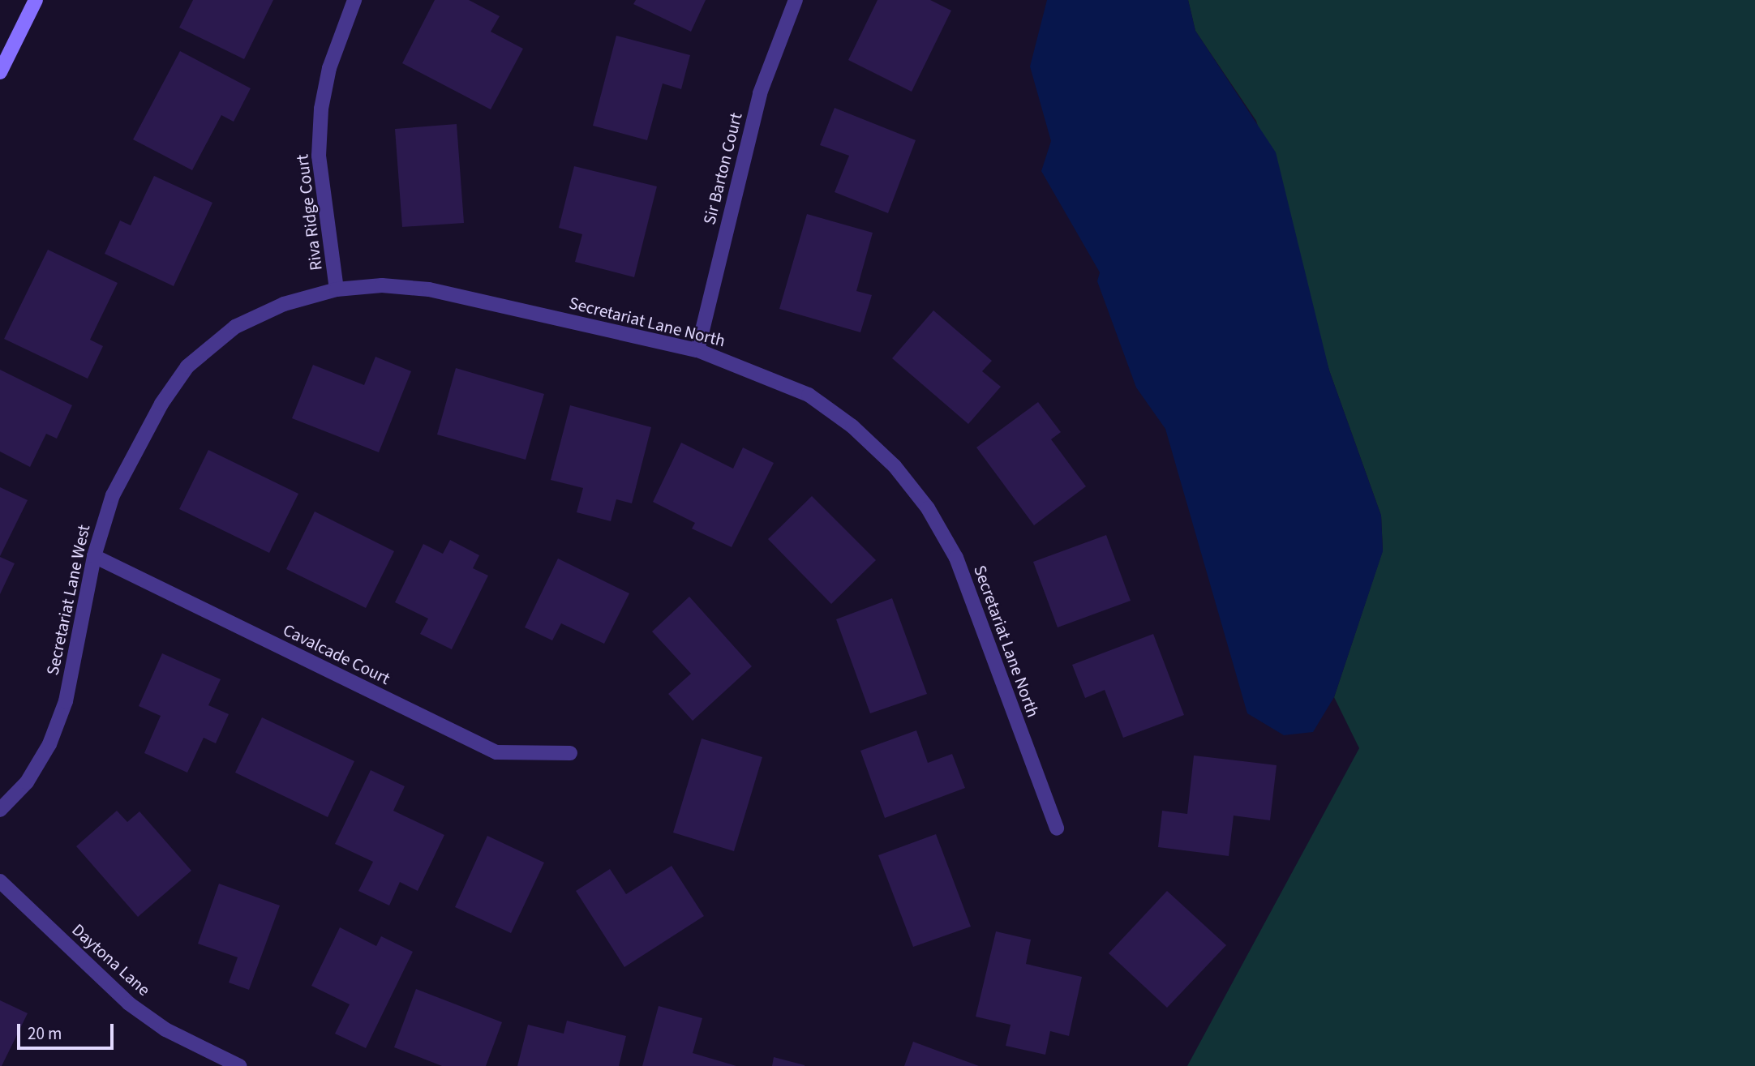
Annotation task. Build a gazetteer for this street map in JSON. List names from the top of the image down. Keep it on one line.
{"streets":{"street":["Sir Barton Court","Riva Ridge Court","Secretariat Lane North","Secretariat Lane West","Cavalcade Court","Daytona Lane"]},"crossings":[["Sir Barton Court","Secretariat Lane North"],["Riva Ridge Court","Secretariat Lane North"],["Riva Ridge Court","Secretariat Lane West"],["Secretariat Lane North","Secretariat Lane West"],["Secretariat Lane West","Cavalcade Court"]],"scale_bar":"20 m"}
